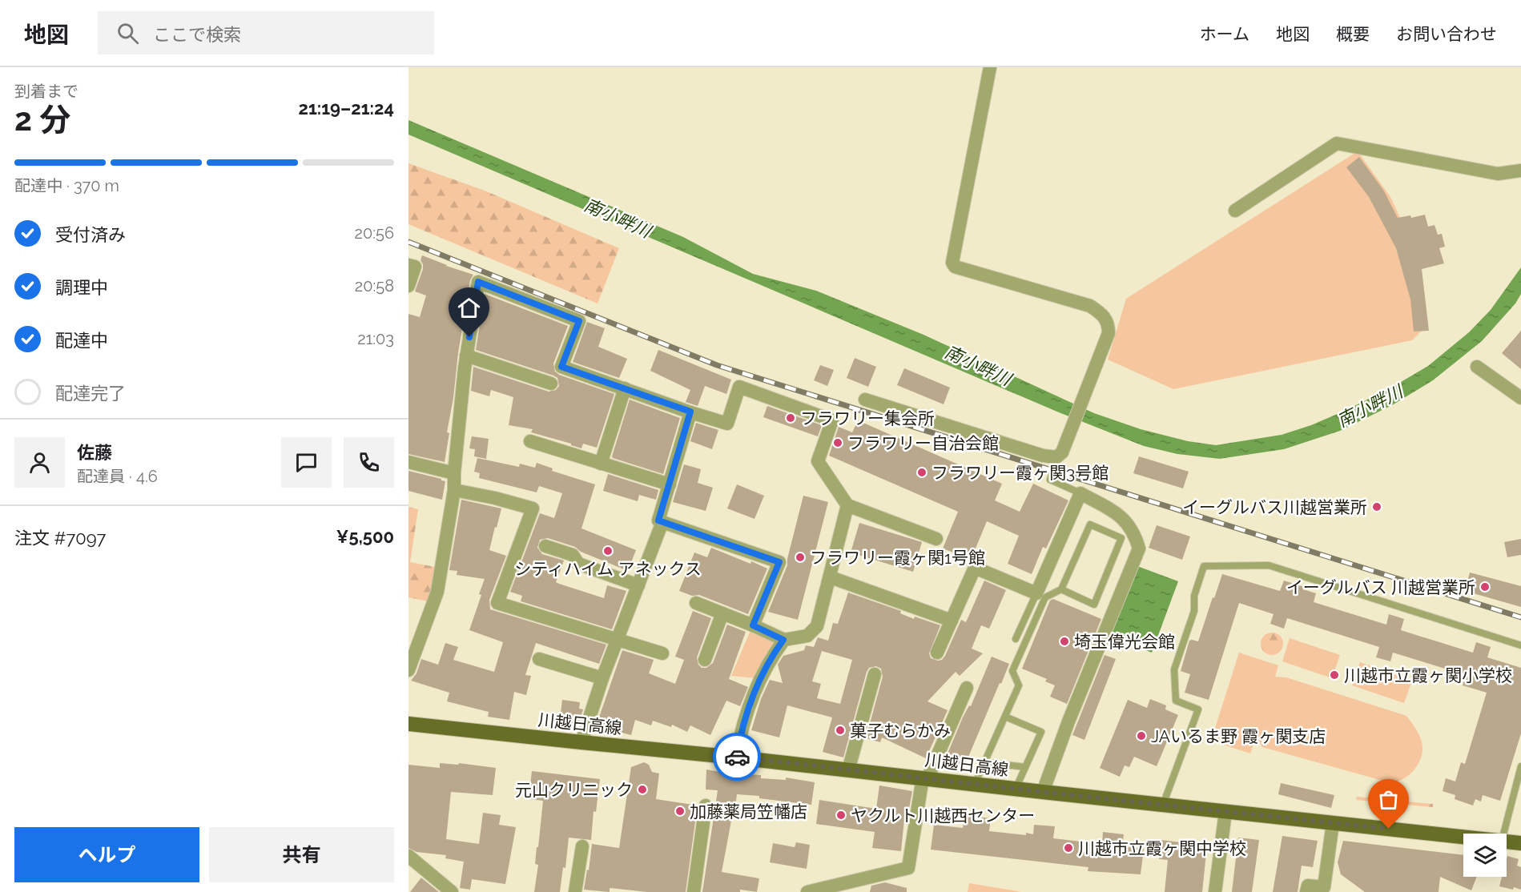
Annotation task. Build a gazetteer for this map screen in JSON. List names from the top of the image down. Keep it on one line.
{"streets":{"main road":["川越日高線"]},"water":["南小畔川"],"places":["フラワリー集会所","フラワリー自治会館","フラワリー霞ヶ関3号館","イーグルバス川越営業所","シティハイム アネックス","フラワリー霞ヶ関1号館","イーグルバス 川越営業所","埼玉偉光会館","川越市立霞ヶ関小学校","菓子むらかみ","JAいるま野 霞ヶ関支店","元山クリニック","加藤薬局笠幡店","ヤクルト川越西センター","川越市立霞ヶ関中学校"],"page":{"header":"地図","search":"ここで検索","nav":["ホーム","地図","概要","お問い合わせ"],"heading":["2 分","到着まで","21:19–21:24"],"panel":["佐藤","配達員 · 4.6","注文 #7097","¥5,500"],"bar":"配達中 · 370 m","list":[["受付済み","20:56"],["調理中","20:58"],["配達中","21:03"],"配達完了"],"buttons":["ヘルプ","共有"]}}
